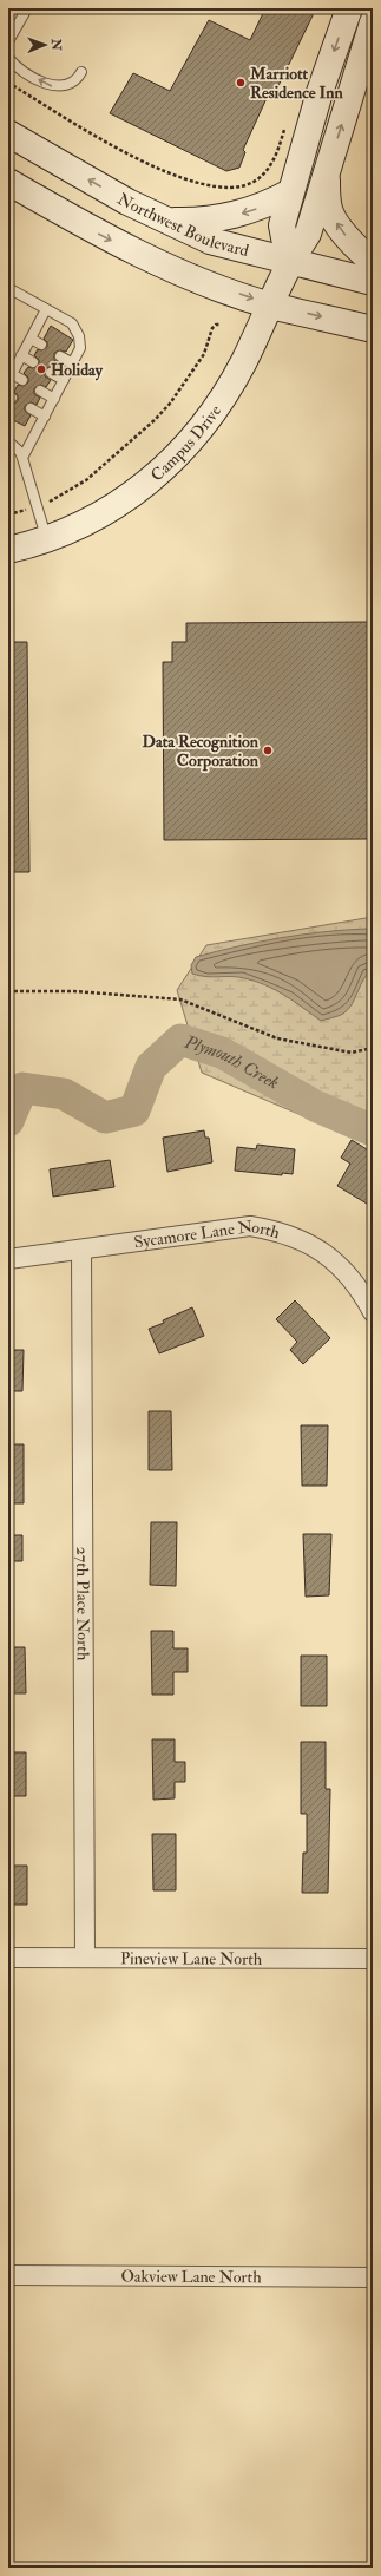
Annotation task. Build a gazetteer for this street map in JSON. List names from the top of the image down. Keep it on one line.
{"streets":{"main road":["Northwest Boulevard","Campus Drive"],"street":["Sycamore Lane North","27th Place North","Pineview Lane North","Oakview Lane North"]},"crossings":[["Northwest Boulevard","Campus Drive"],["Sycamore Lane North","27th Place North"],["27th Place North","Pineview Lane North"]],"water":["Plymouth Creek"],"places":["Marriott Residence Inn","Holiday","Data Recognition Corporation"],"north":"right"}
